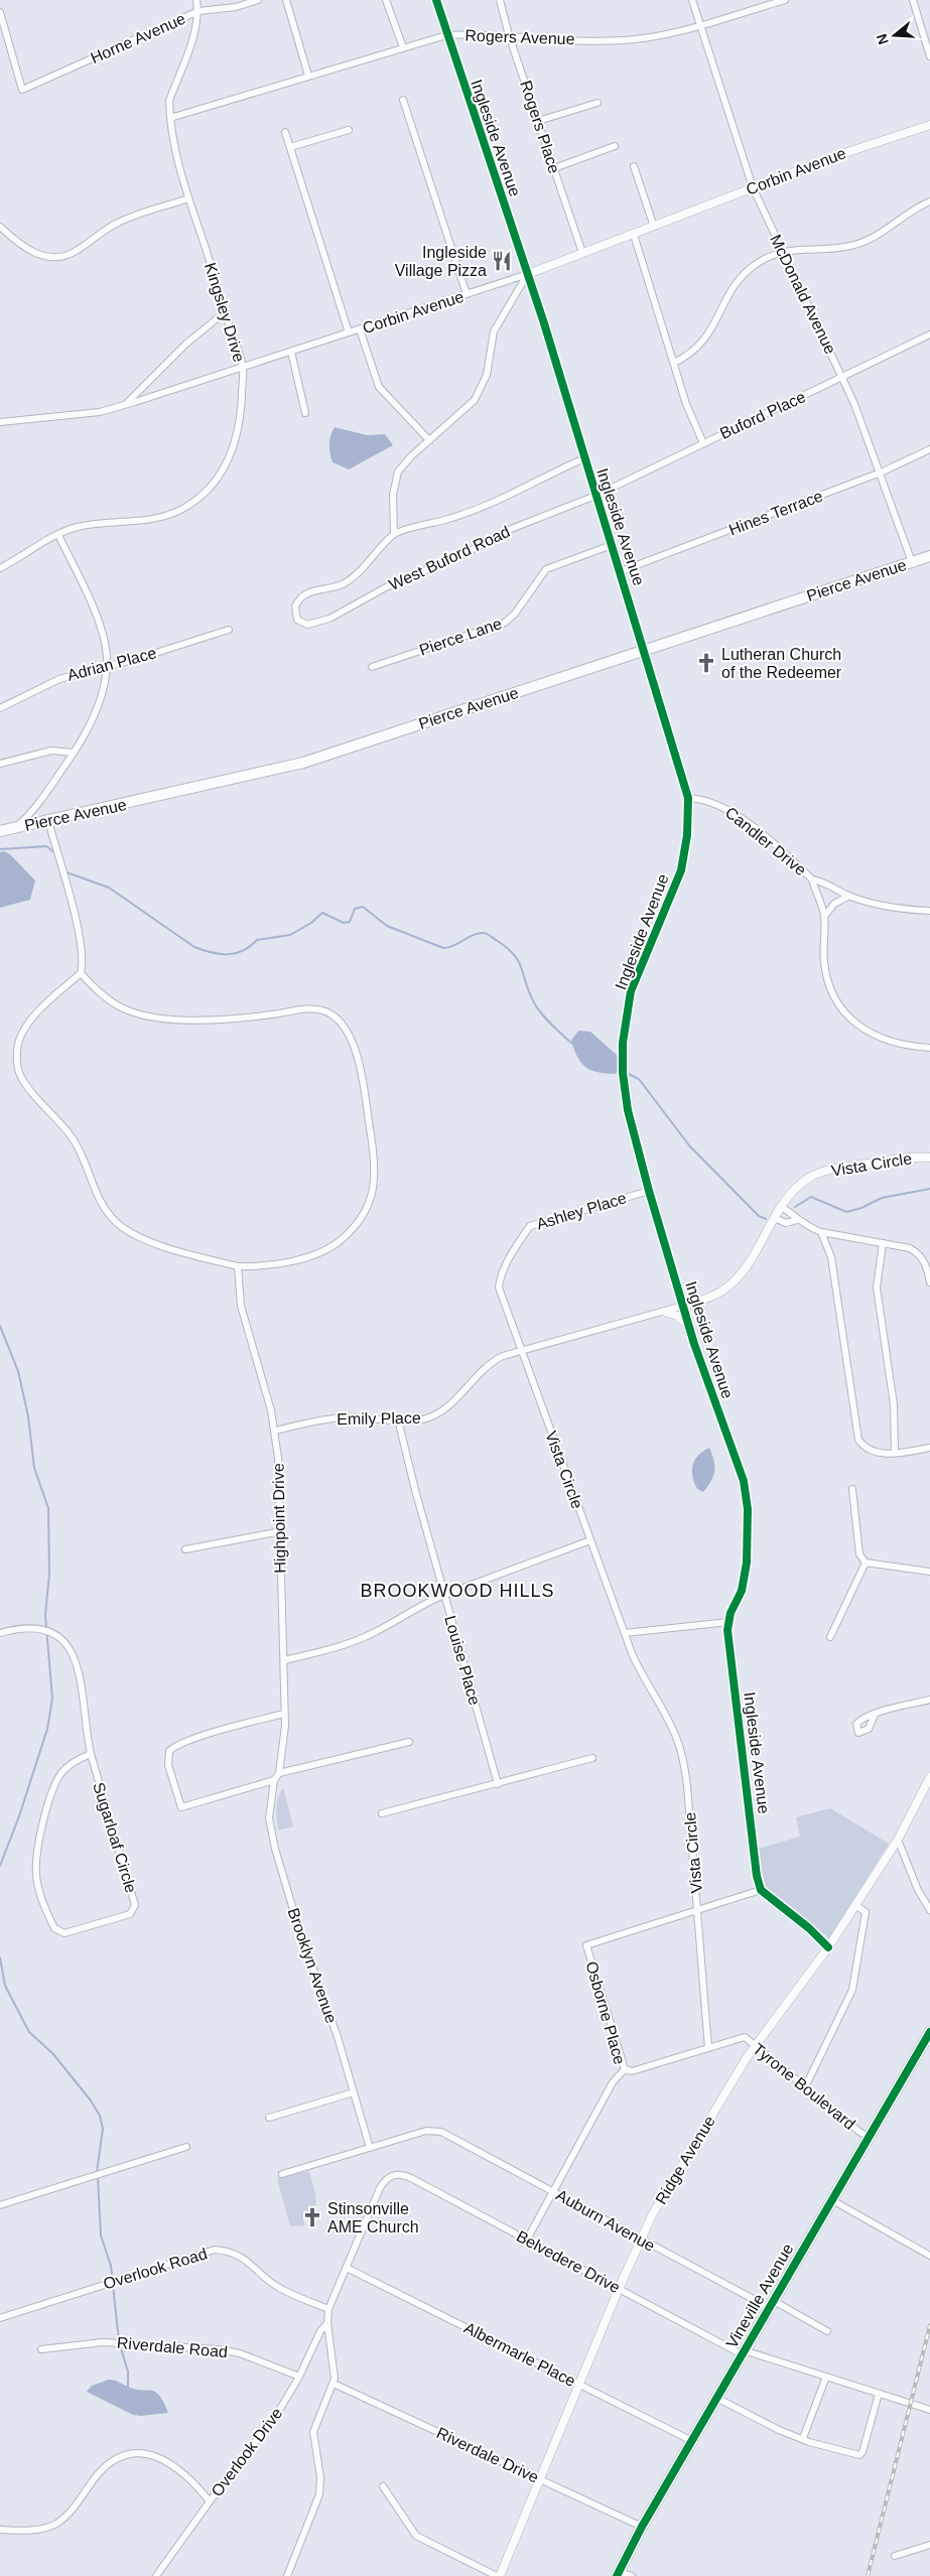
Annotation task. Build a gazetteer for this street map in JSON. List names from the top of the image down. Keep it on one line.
{"streets":{"main road":["Pierce Avenue","Vineville Avenue"],"street":["Rogers Avenue","Horne Avenue","Rogers Place","Ingleside Avenue","Corbin Avenue","McDonald Avenue","Kingsley Drive","Buford Place","Hines Terrace","West Buford Road","Pierce Lane","Adrian Place","Candler Drive","Vista Circle","Ashley Place","Emily Place","Highpoint Drive","Louise Place","Sugarloaf Circle","Brooklyn Avenue","Osborne Place","Tyrone Boulevard","Ridge Avenue","Auburn Avenue","Belvedere Drive","Overlook Road","Riverdale Road","Albermarle Place","Overlook Drive","Riverdale Drive"]},"crossings":[["Rogers Avenue","Rogers Place"],["Rogers Avenue","Ingleside Avenue"],["Rogers Avenue","McDonald Avenue"],["Rogers Avenue","Kingsley Drive"],["Horne Avenue","Kingsley Drive"],["Rogers Place","Corbin Avenue"],["Ingleside Avenue","Corbin Avenue"],["Ingleside Avenue","Buford Place"],["Ingleside Avenue","Hines Terrace"],["Ingleside Avenue","West Buford Road"],["Ingleside Avenue","Pierce Avenue"],["Ingleside Avenue","Pierce Lane"],["Ingleside Avenue","Candler Drive"],["Ingleside Avenue","Vista Circle"],["Ingleside Avenue","Ashley Place"],["Ingleside Avenue","Osborne Place"],["Corbin Avenue","McDonald Avenue"],["Corbin Avenue","Kingsley Drive"],["McDonald Avenue","Buford Place"],["McDonald Avenue","Hines Terrace"],["McDonald Avenue","Pierce Avenue"],["Buford Place","West Buford Road"],["Vista Circle","Ashley Place"],["Vista Circle","Emily Place"],["Vista Circle","Osborne Place"],["Vista Circle","Tyrone Boulevard"],["Ashley Place","Emily Place"],["Emily Place","Highpoint Drive"],["Emily Place","Louise Place"],["Brooklyn Avenue","Auburn Avenue"],["Osborne Place","Tyrone Boulevard"],["Osborne Place","Auburn Avenue"],["Osborne Place","Belvedere Drive"],["Tyrone Boulevard","Ridge Avenue"],["Tyrone Boulevard","Vineville Avenue"],["Ridge Avenue","Auburn Avenue"],["Ridge Avenue","Belvedere Drive"],["Ridge Avenue","Albermarle Place"],["Ridge Avenue","Riverdale Drive"],["Auburn Avenue","Vineville Avenue"],["Belvedere Drive","Vineville Avenue"],["Belvedere Drive","Albermarle Place"],["Vineville Avenue","Albermarle Place"],["Vineville Avenue","Riverdale Drive"],["Riverdale Road","Overlook Drive"]],"districts":["BROOKWOOD HILLS"],"places":{"restaurant":["Ingleside Village Pizza"],"church":["Lutheran Church of the Redeemer","Stinsonville AME Church"]},"north":"left"}
